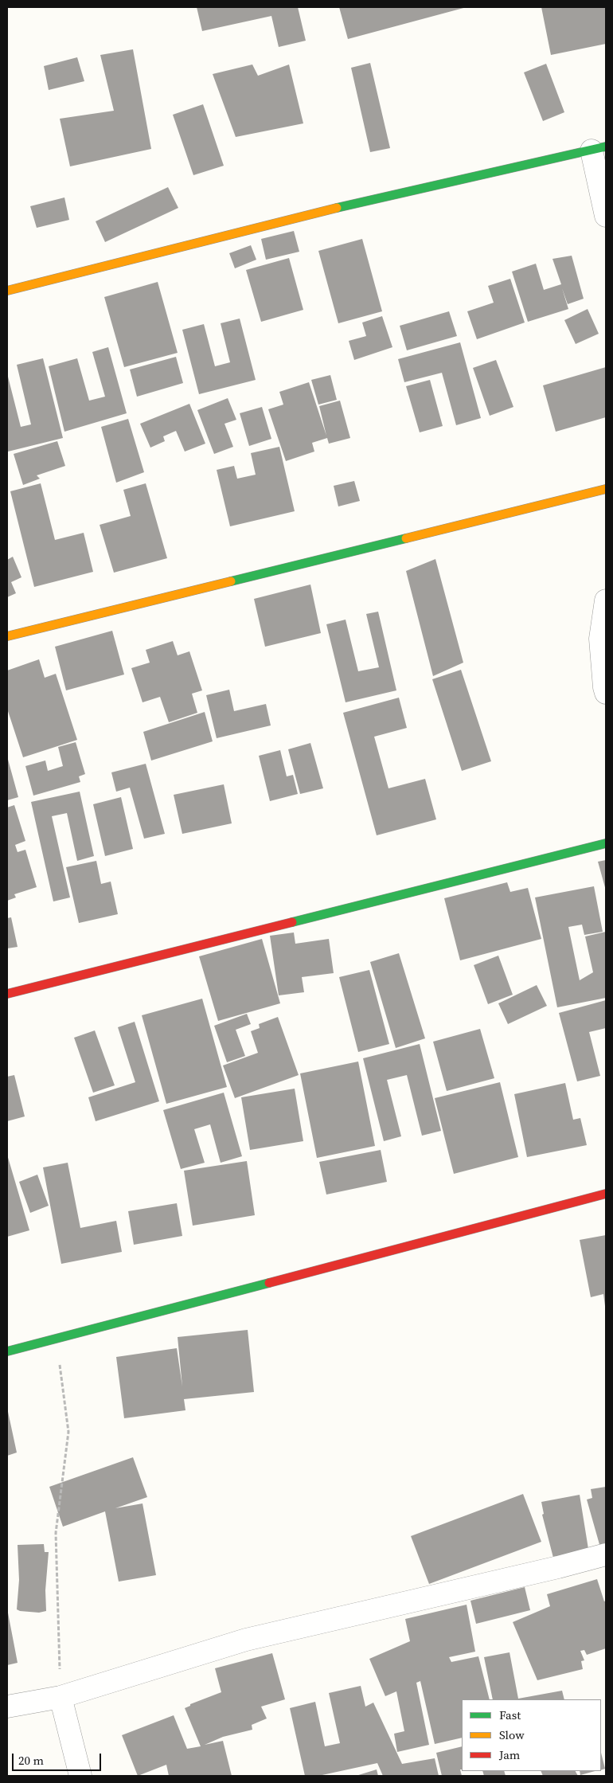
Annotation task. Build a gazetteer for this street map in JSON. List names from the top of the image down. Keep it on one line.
{"legend":["Fast","Slow","Jam"],"scale_bar":"20 m"}
